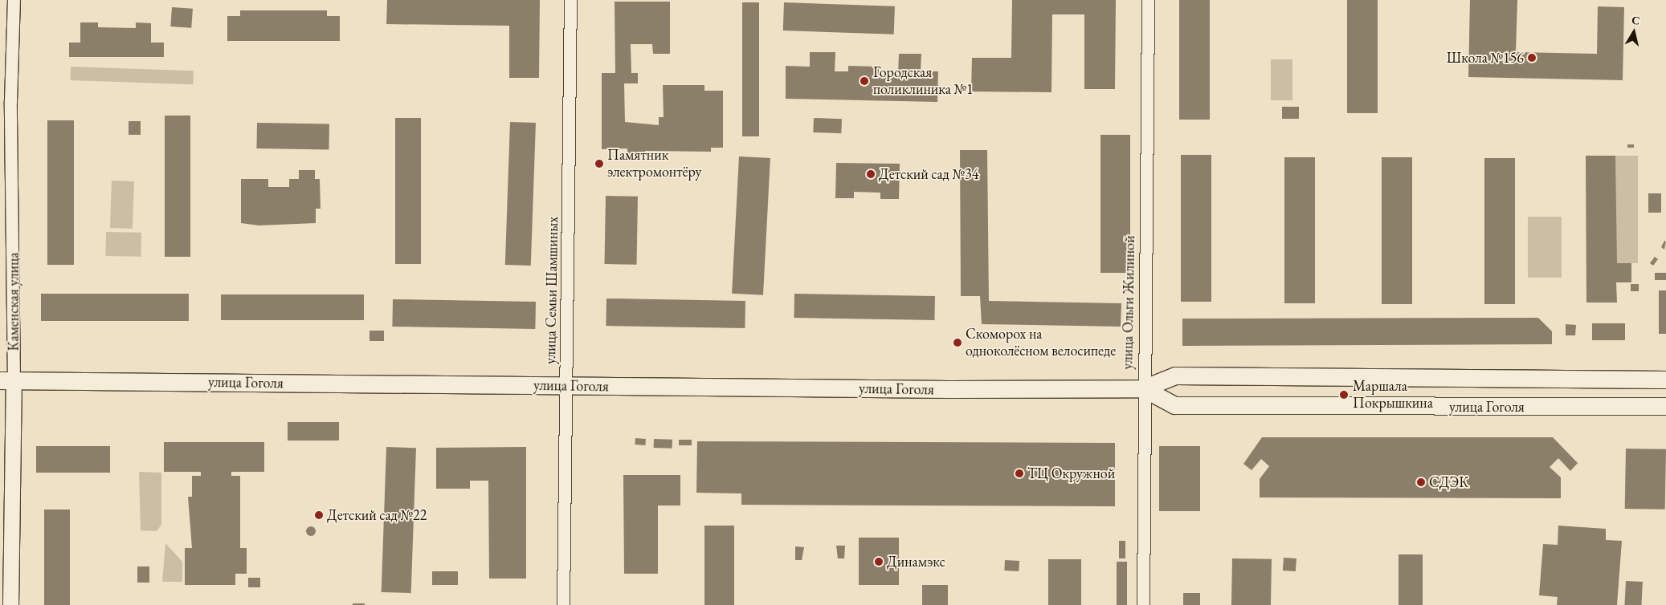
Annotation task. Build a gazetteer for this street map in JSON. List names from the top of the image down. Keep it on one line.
{"streets":{"main road":["улица Гоголя"],"street":["улица Семьи Шамшиных","Каменская улица","улица Ольги Жилиной"]},"crossings":[["улица Семьи Шамшиных","улица Гоголя"],["Каменская улица","улица Гоголя"],["улица Ольги Жилиной","улица Гоголя"]],"places":["Школа №156","Городская поликлиника №1","Памятник электромонтёру","Детский сад №34","Скоморох на одноколёсном велосипеде","Маршала Покрышкина","ТЦ Окружной","СДЭК","Детский сад №22","Динамэкс"],"north":"top"}
